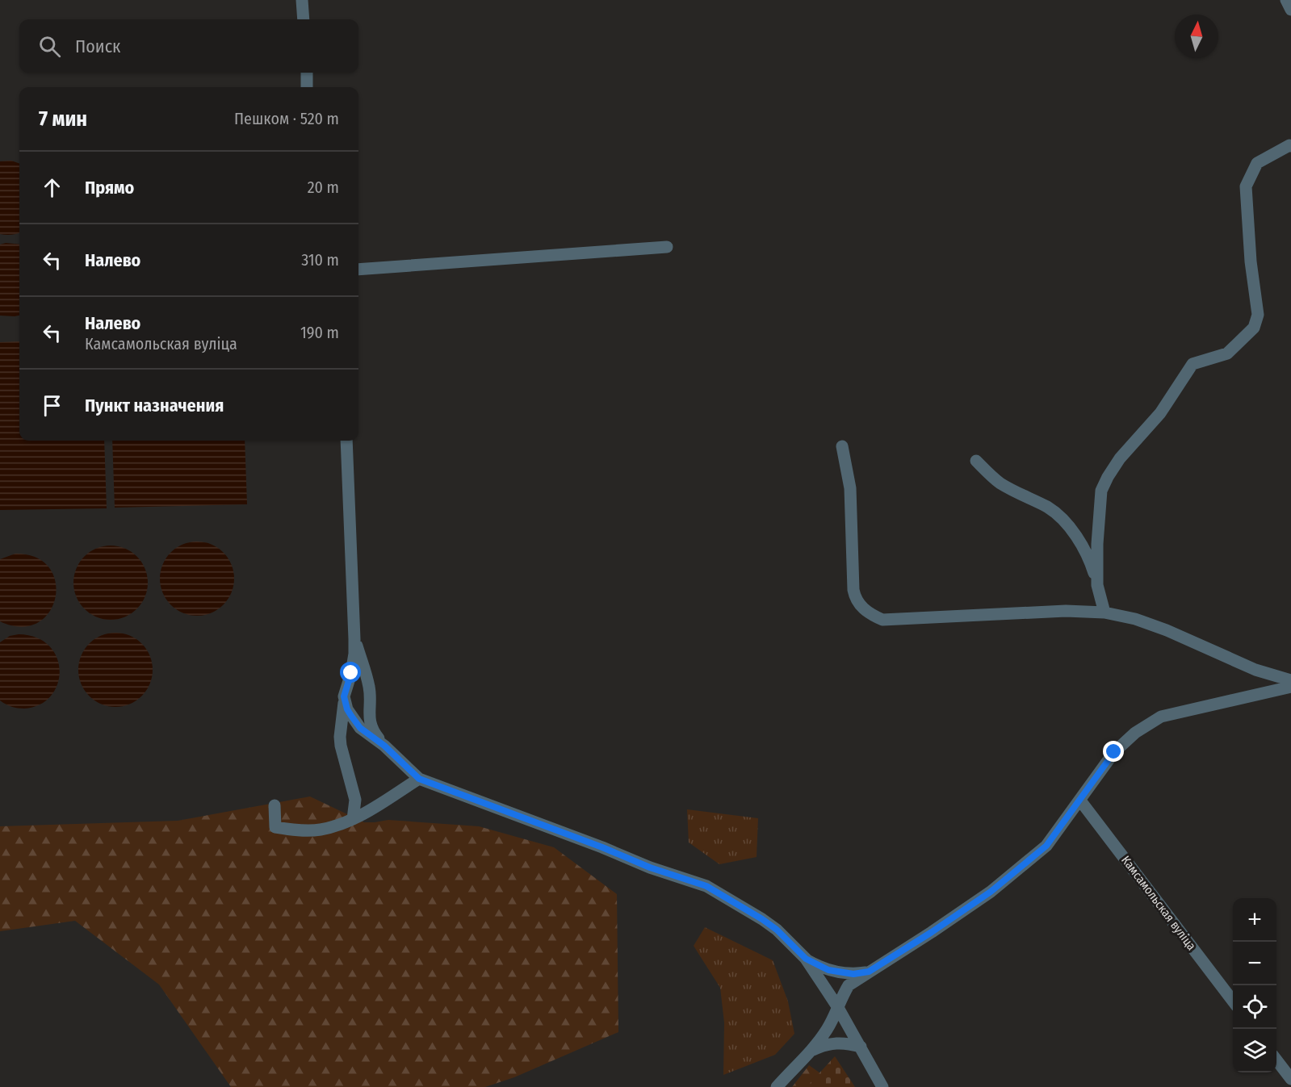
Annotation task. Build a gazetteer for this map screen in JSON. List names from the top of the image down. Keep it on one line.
{"streets":{"street":["Камсамольская вуліца"]},"north":"top","page":{"search":"Поиск","heading":["7 мин","Пешком · 520 m"],"list":[["Прямо","20 m"],["Налево","310 m"],["Налево","Камсамольская вуліца","190 m"],"Пункт назначения"],"map_buttons":["+","−"]}}
